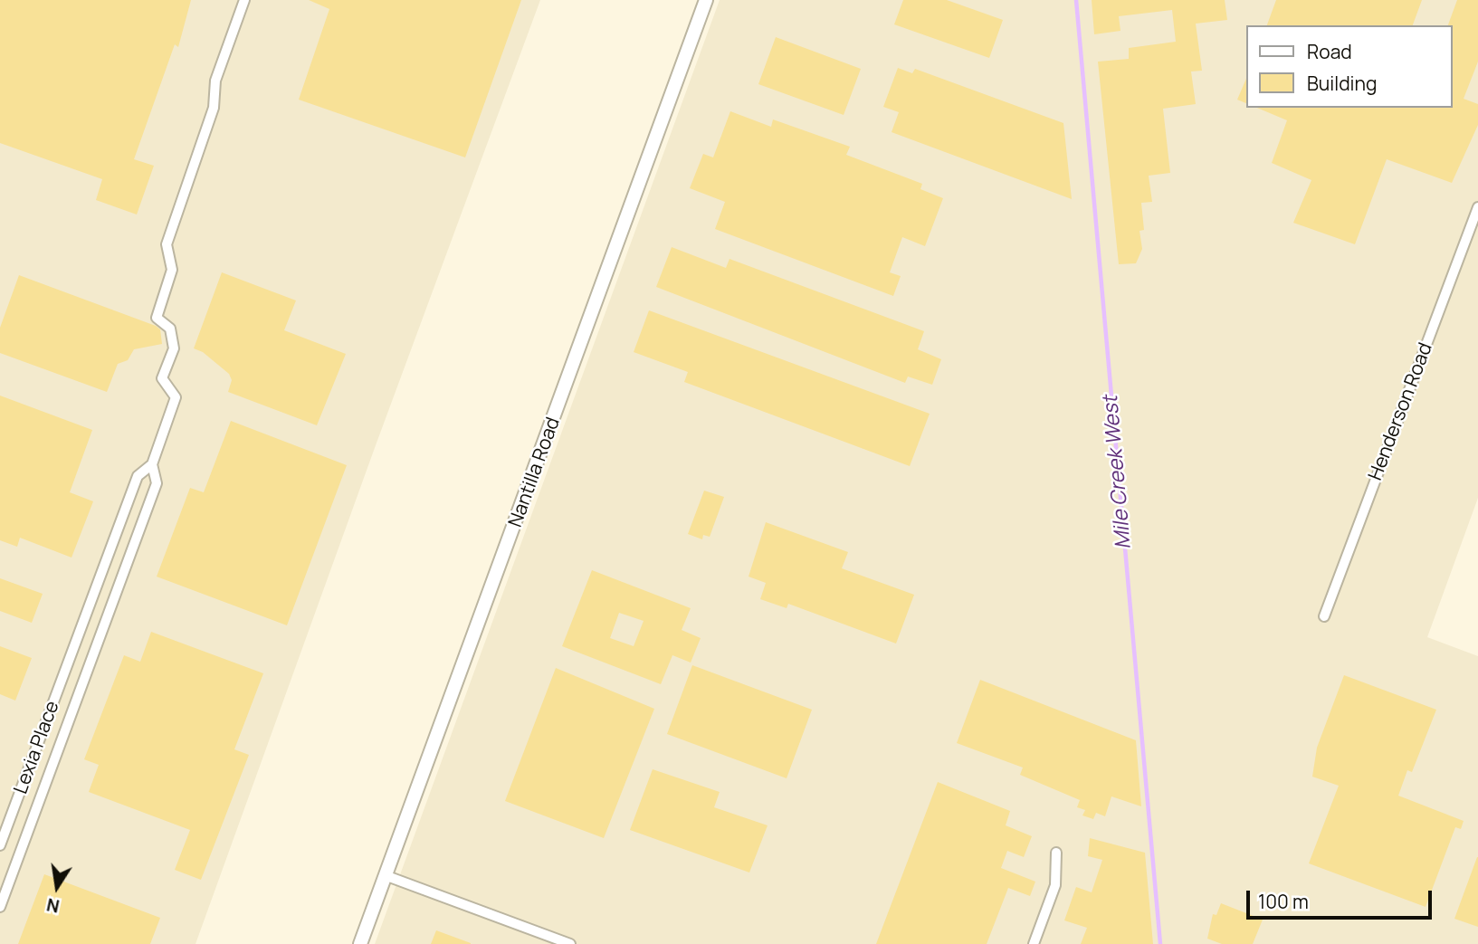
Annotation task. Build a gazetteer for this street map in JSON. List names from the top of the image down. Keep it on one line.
{"streets":{"street":["Henderson Road","Nantilla Road","Lexia Place"]},"water":["Mile Creek West"],"legend":["Road","Building"],"scale_bar":"100 m","north":"bottom"}
